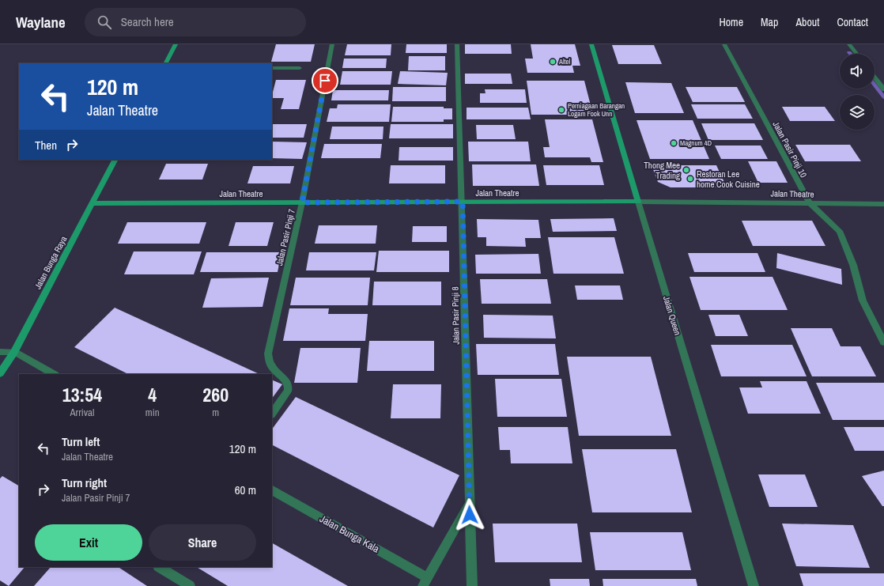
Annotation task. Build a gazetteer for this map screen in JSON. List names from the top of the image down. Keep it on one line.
{"streets":{"main road":["Jalan Theatre","Jalan Bunga Raya","Jalan Queen"],"street":["Jalan Pasir Pinji 10","Jalan Pasir Pinji 7","Jalan Pasir Pinji 8","Jalan Bunga Kala"]},"crossings":[["Jalan Pasir Pinji 10","Jalan Theatre"],["Jalan Theatre","Jalan Pasir Pinji 7"],["Jalan Theatre","Jalan Bunga Raya"],["Jalan Theatre","Jalan Pasir Pinji 8"],["Jalan Theatre","Jalan Queen"]],"places":["Altel","Perniagaan Barangan Logam Fook Unn","Magnum 4D","Thong Mee Trading","Restoran Lee home Cook Cuisine"],"page":{"header":"Waylane","search":"Search here","nav":["Home","Map","About","Contact"],"turn":["120 m","Jalan Theatre"],"then":"Then","eta":["13:54","Arrival","4","min","260","m"],"list":[{"name":"Turn left","note":"Jalan Theatre","value":"120 m"},{"name":"Turn right","note":"Jalan Pasir Pinji 7","value":"60 m"}],"buttons":["Exit","Share"]}}
